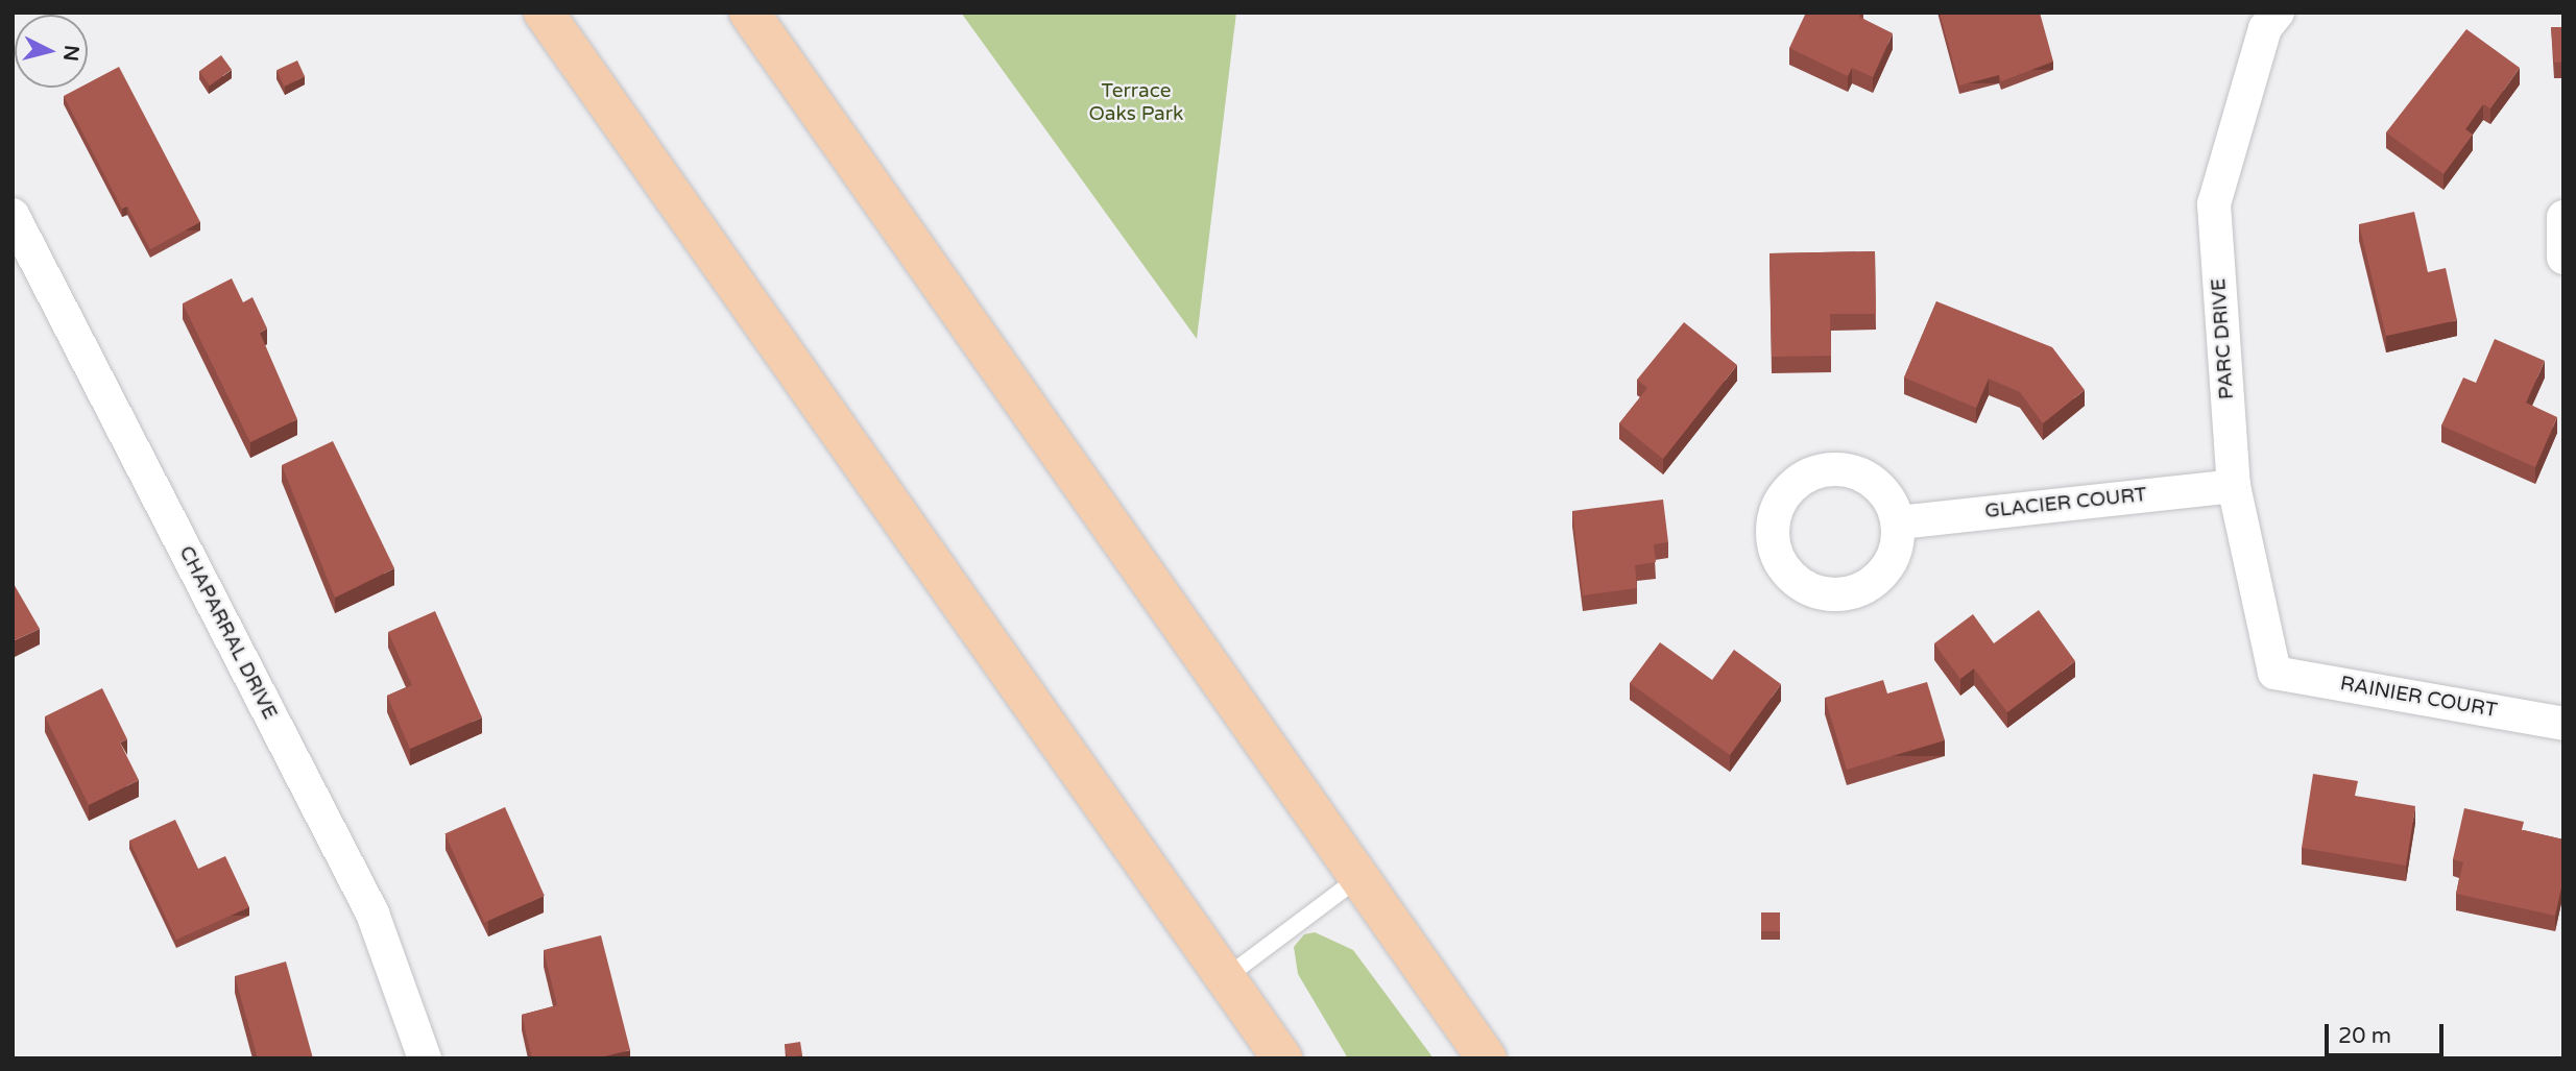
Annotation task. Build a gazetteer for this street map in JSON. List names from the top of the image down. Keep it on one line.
{"streets":{"street":["PARC DRIVE","GLACIER COURT","CHAPARRAL DRIVE","RAINIER COURT"]},"crossings":[["PARC DRIVE","GLACIER COURT"],["PARC DRIVE","RAINIER COURT"]],"parks":["Terrace Oaks Park"],"scale_bar":"20 m","north":"right"}
